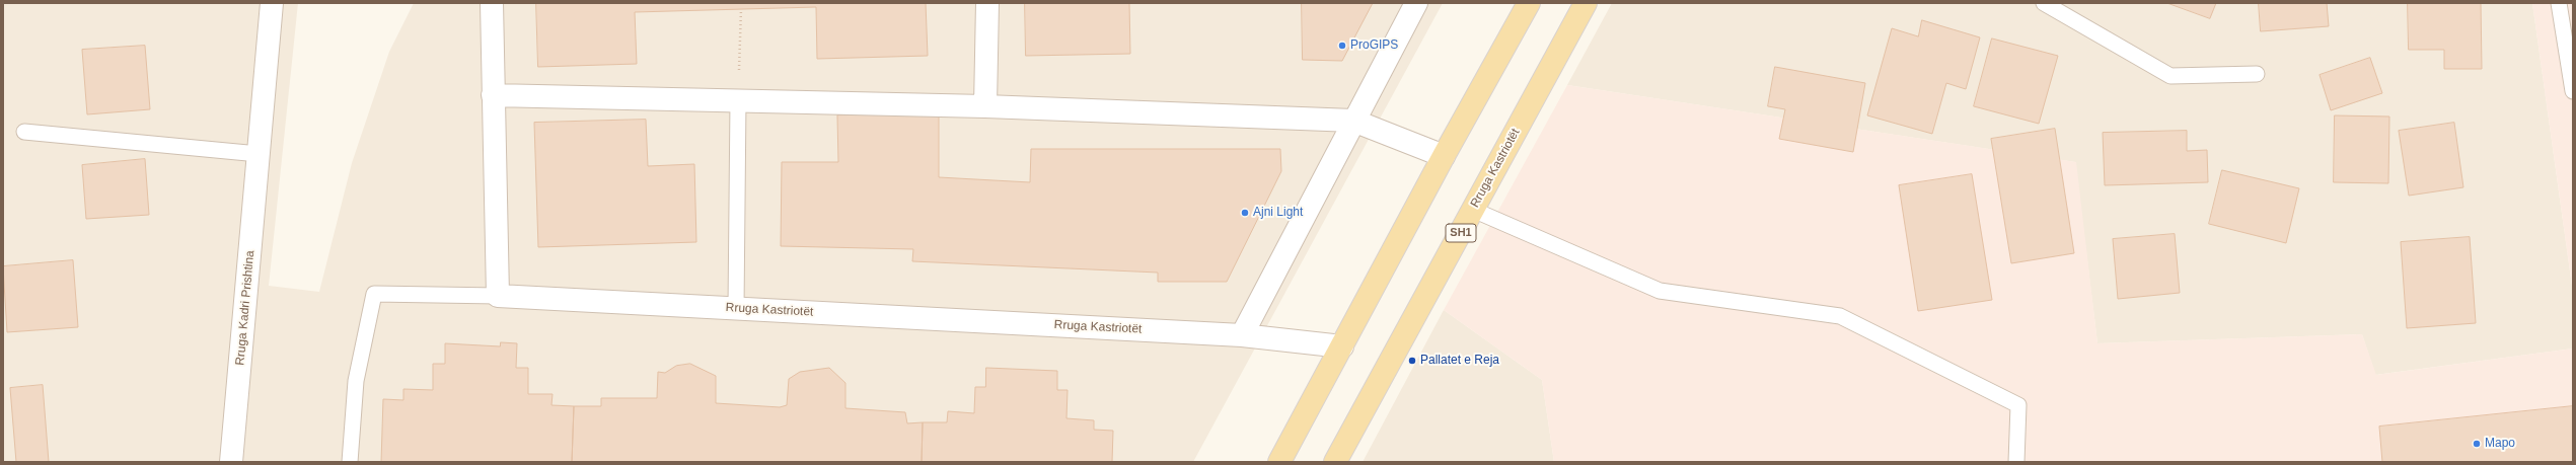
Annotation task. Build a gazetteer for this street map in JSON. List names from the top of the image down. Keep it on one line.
{"streets":{"main road":["Rruga Kastriotët","SH1"],"street":["Rruga Kadri Prishtina"]},"places":["ProGIPS","Ajni Light","Pallatet e Reja","Mapo"]}
